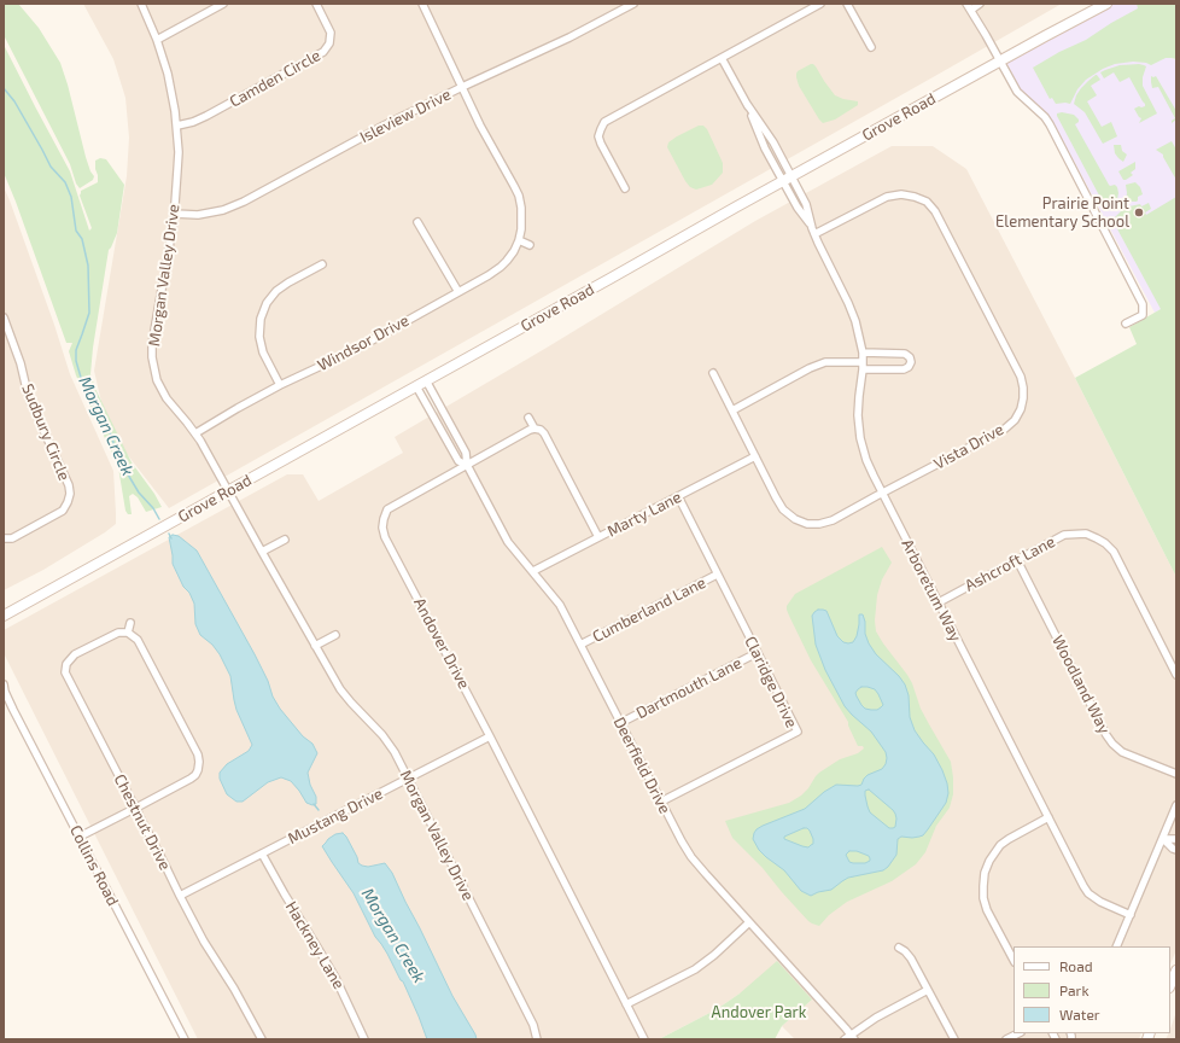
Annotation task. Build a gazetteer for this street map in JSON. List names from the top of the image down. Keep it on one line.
{"streets":{"street":["Camden Circle","Isleview Drive","Grove Road","Morgan Valley Drive","Windsor Drive","Sudbury Circle","Vista Drive","Marty Lane","Ashcroft Lane","Arboretum Way","Cumberland Lane","Andover Drive","Claridge Drive","Woodland Way","Dartmouth Lane","Deerfield Drive","Mustang Drive","Chestnut Drive","Collins Road","Hackney Lane"]},"crossings":[["Camden Circle","Morgan Valley Drive"],["Isleview Drive","Morgan Valley Drive"],["Isleview Drive","Windsor Drive"],["Grove Road","Morgan Valley Drive"],["Grove Road","Arboretum Way"],["Morgan Valley Drive","Windsor Drive"],["Morgan Valley Drive","Mustang Drive"],["Vista Drive","Marty Lane"],["Vista Drive","Arboretum Way"],["Marty Lane","Claridge Drive"],["Marty Lane","Deerfield Drive"],["Ashcroft Lane","Arboretum Way"],["Ashcroft Lane","Woodland Way"],["Cumberland Lane","Claridge Drive"],["Cumberland Lane","Deerfield Drive"],["Andover Drive","Deerfield Drive"],["Andover Drive","Mustang Drive"],["Claridge Drive","Dartmouth Lane"],["Claridge Drive","Deerfield Drive"],["Dartmouth Lane","Deerfield Drive"],["Mustang Drive","Chestnut Drive"],["Mustang Drive","Hackney Lane"]],"water":["Morgan Creek"],"parks":["Andover Park"],"places":["Prairie Point Elementary School"],"legend":["Road","Park","Water"]}
